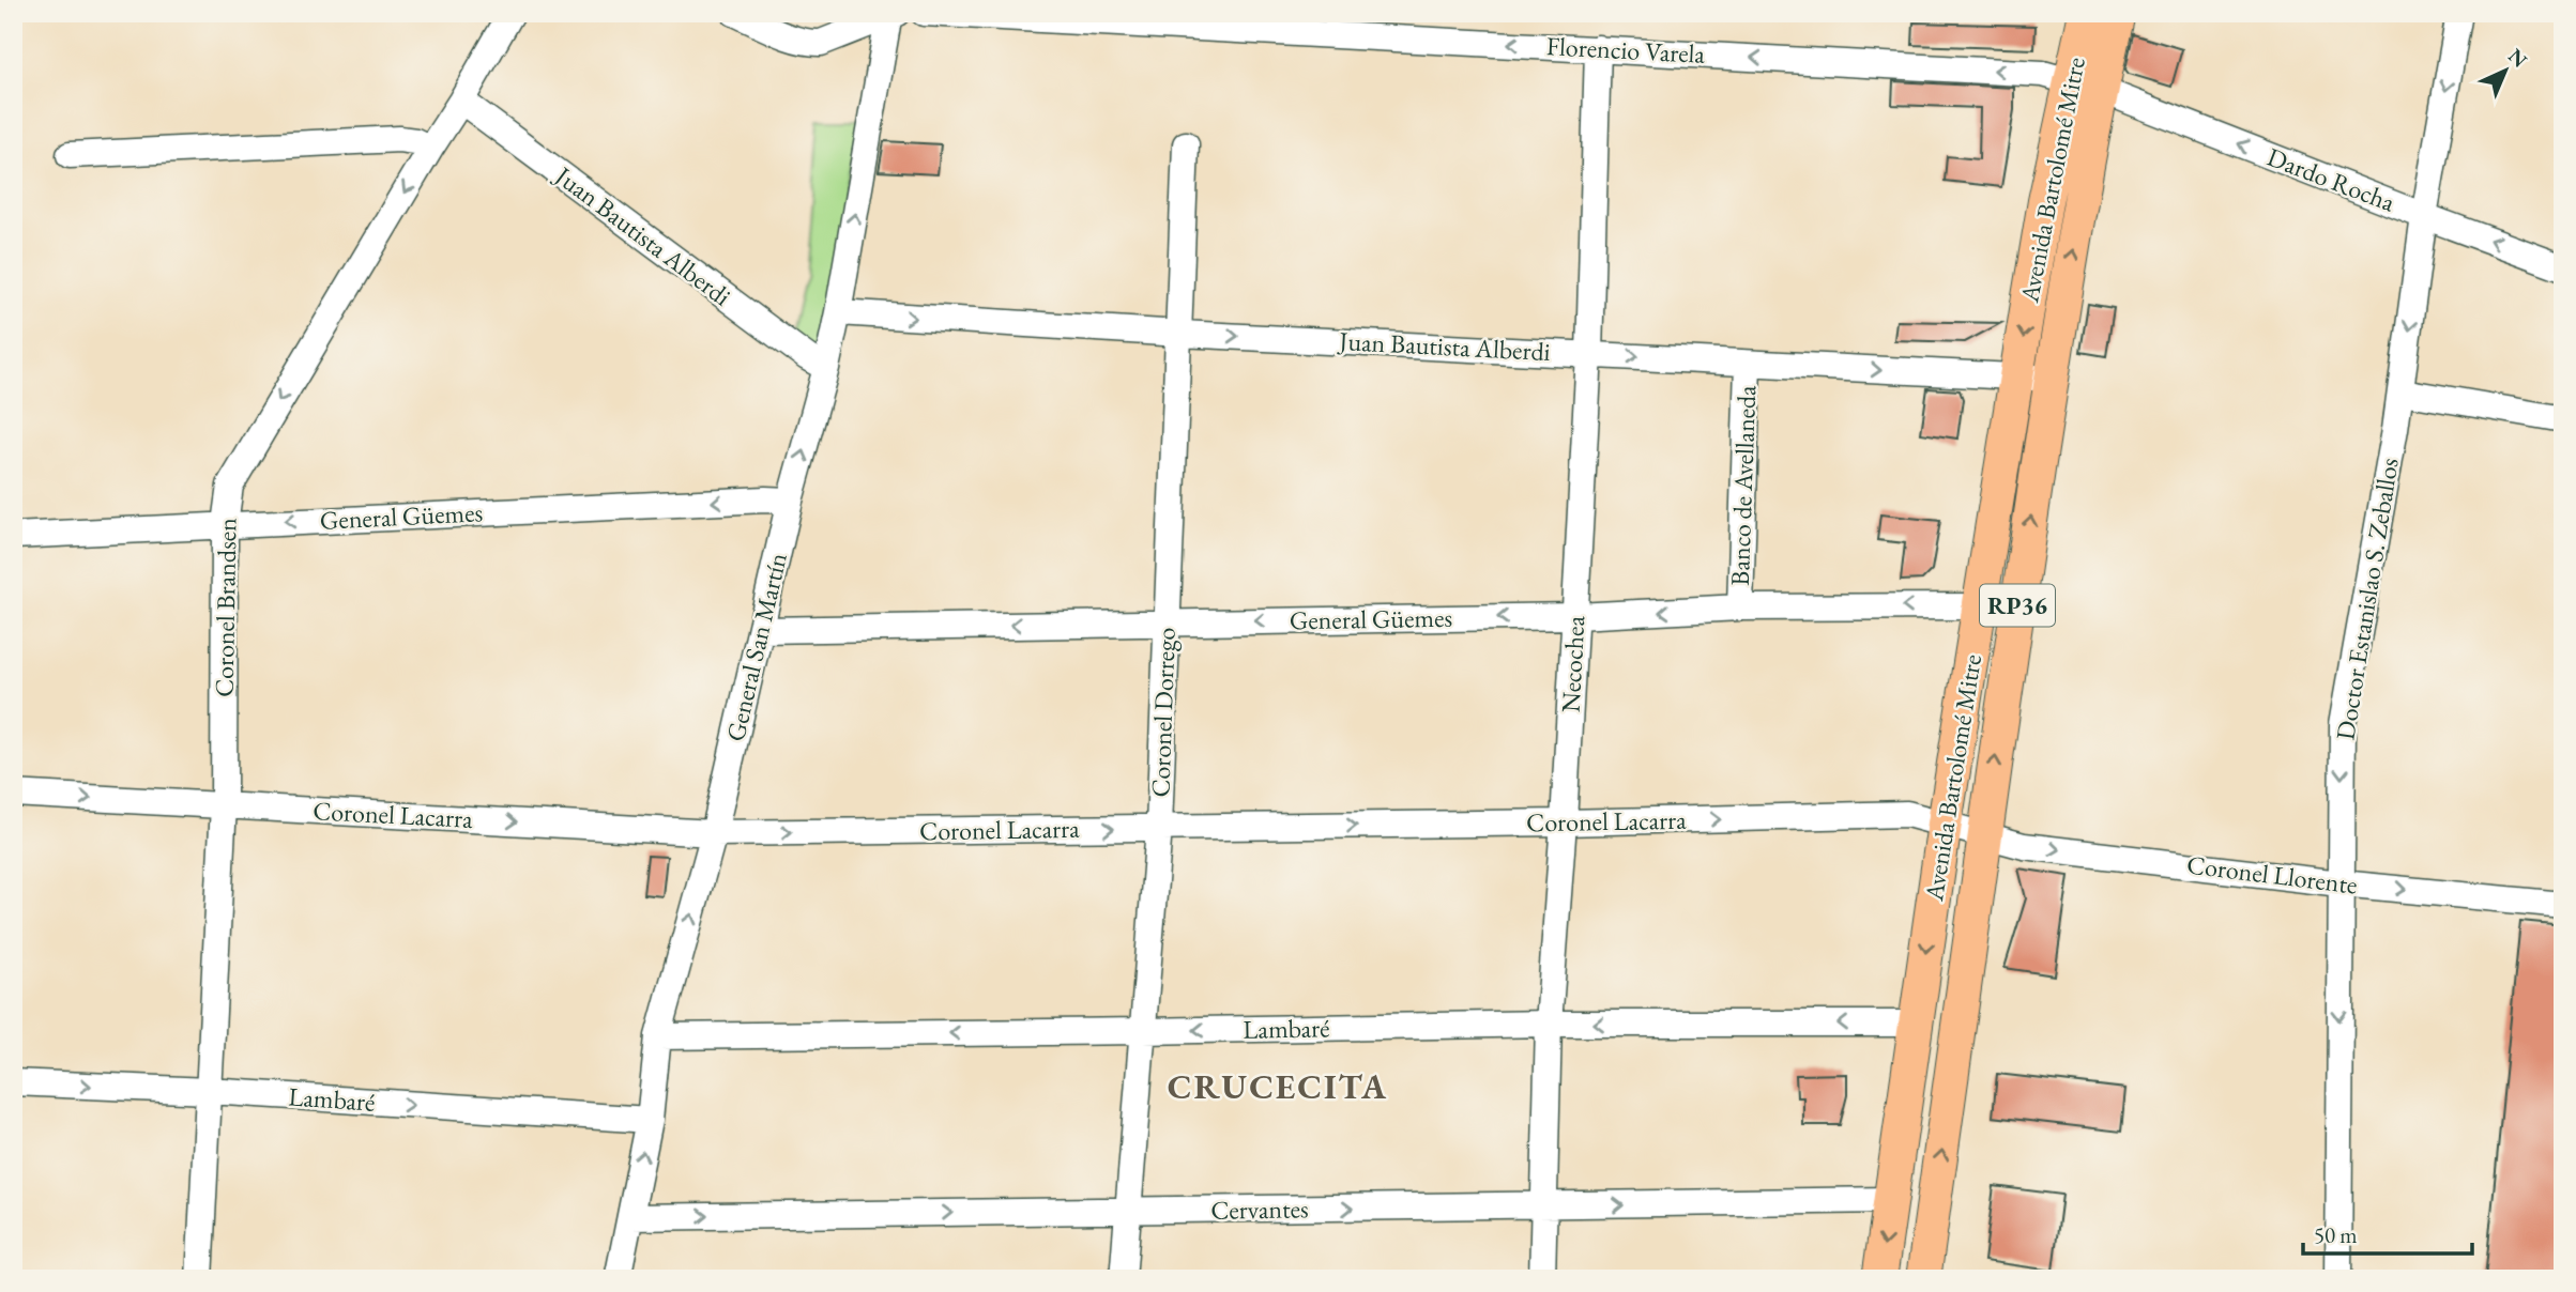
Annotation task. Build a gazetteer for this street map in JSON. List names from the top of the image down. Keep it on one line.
{"streets":{"main road":["Avenida Bartolomé Mitre","RP36"],"street":["Florencio Varela","Dardo Rocha","Juan Bautista Alberdi","Banco de Avellaneda","General Güemes","Doctor Estanislao S. Zeballos","Coronel Brandsen","General San Martín","Necochea","Coronel Dorrego","Coronel Lacarra","Coronel Llorente","Lambaré","Cervantes"]},"crossings":[["Florencio Varela","Avenida Bartolomé Mitre"],["Florencio Varela","Dardo Rocha"],["Florencio Varela","Necochea"],["Avenida Bartolomé Mitre","Dardo Rocha"],["Avenida Bartolomé Mitre","Juan Bautista Alberdi"],["Avenida Bartolomé Mitre","General Güemes"],["Avenida Bartolomé Mitre","Coronel Lacarra"],["Avenida Bartolomé Mitre","Coronel Llorente"],["Avenida Bartolomé Mitre","Lambaré"],["Avenida Bartolomé Mitre","Cervantes"],["Dardo Rocha","Doctor Estanislao S. Zeballos"],["Juan Bautista Alberdi","Banco de Avellaneda"],["Juan Bautista Alberdi","Coronel Brandsen"],["Juan Bautista Alberdi","General San Martín"],["Juan Bautista Alberdi","Necochea"],["Juan Bautista Alberdi","Coronel Dorrego"],["Banco de Avellaneda","General Güemes"],["General Güemes","Coronel Brandsen"],["General Güemes","General San Martín"],["General Güemes","Necochea"],["General Güemes","Coronel Dorrego"],["Doctor Estanislao S. Zeballos","Coronel Llorente"],["Coronel Brandsen","Coronel Lacarra"],["Coronel Brandsen","Lambaré"],["General San Martín","Coronel Lacarra"],["General San Martín","Lambaré"],["General San Martín","Cervantes"],["Necochea","Coronel Lacarra"],["Necochea","Lambaré"],["Necochea","Cervantes"],["Coronel Dorrego","Coronel Lacarra"],["Coronel Dorrego","Lambaré"],["Coronel Dorrego","Cervantes"],["Coronel Lacarra","Coronel Llorente"]],"one_way":["Florencio Varela","Dardo Rocha","Juan Bautista Alberdi","General Güemes","Doctor Estanislao S. Zeballos","General San Martín","Coronel Lacarra","Coronel Llorente","Cervantes"],"districts":["CRUCECITA"],"scale_bar":"50 m","north":"top right"}
